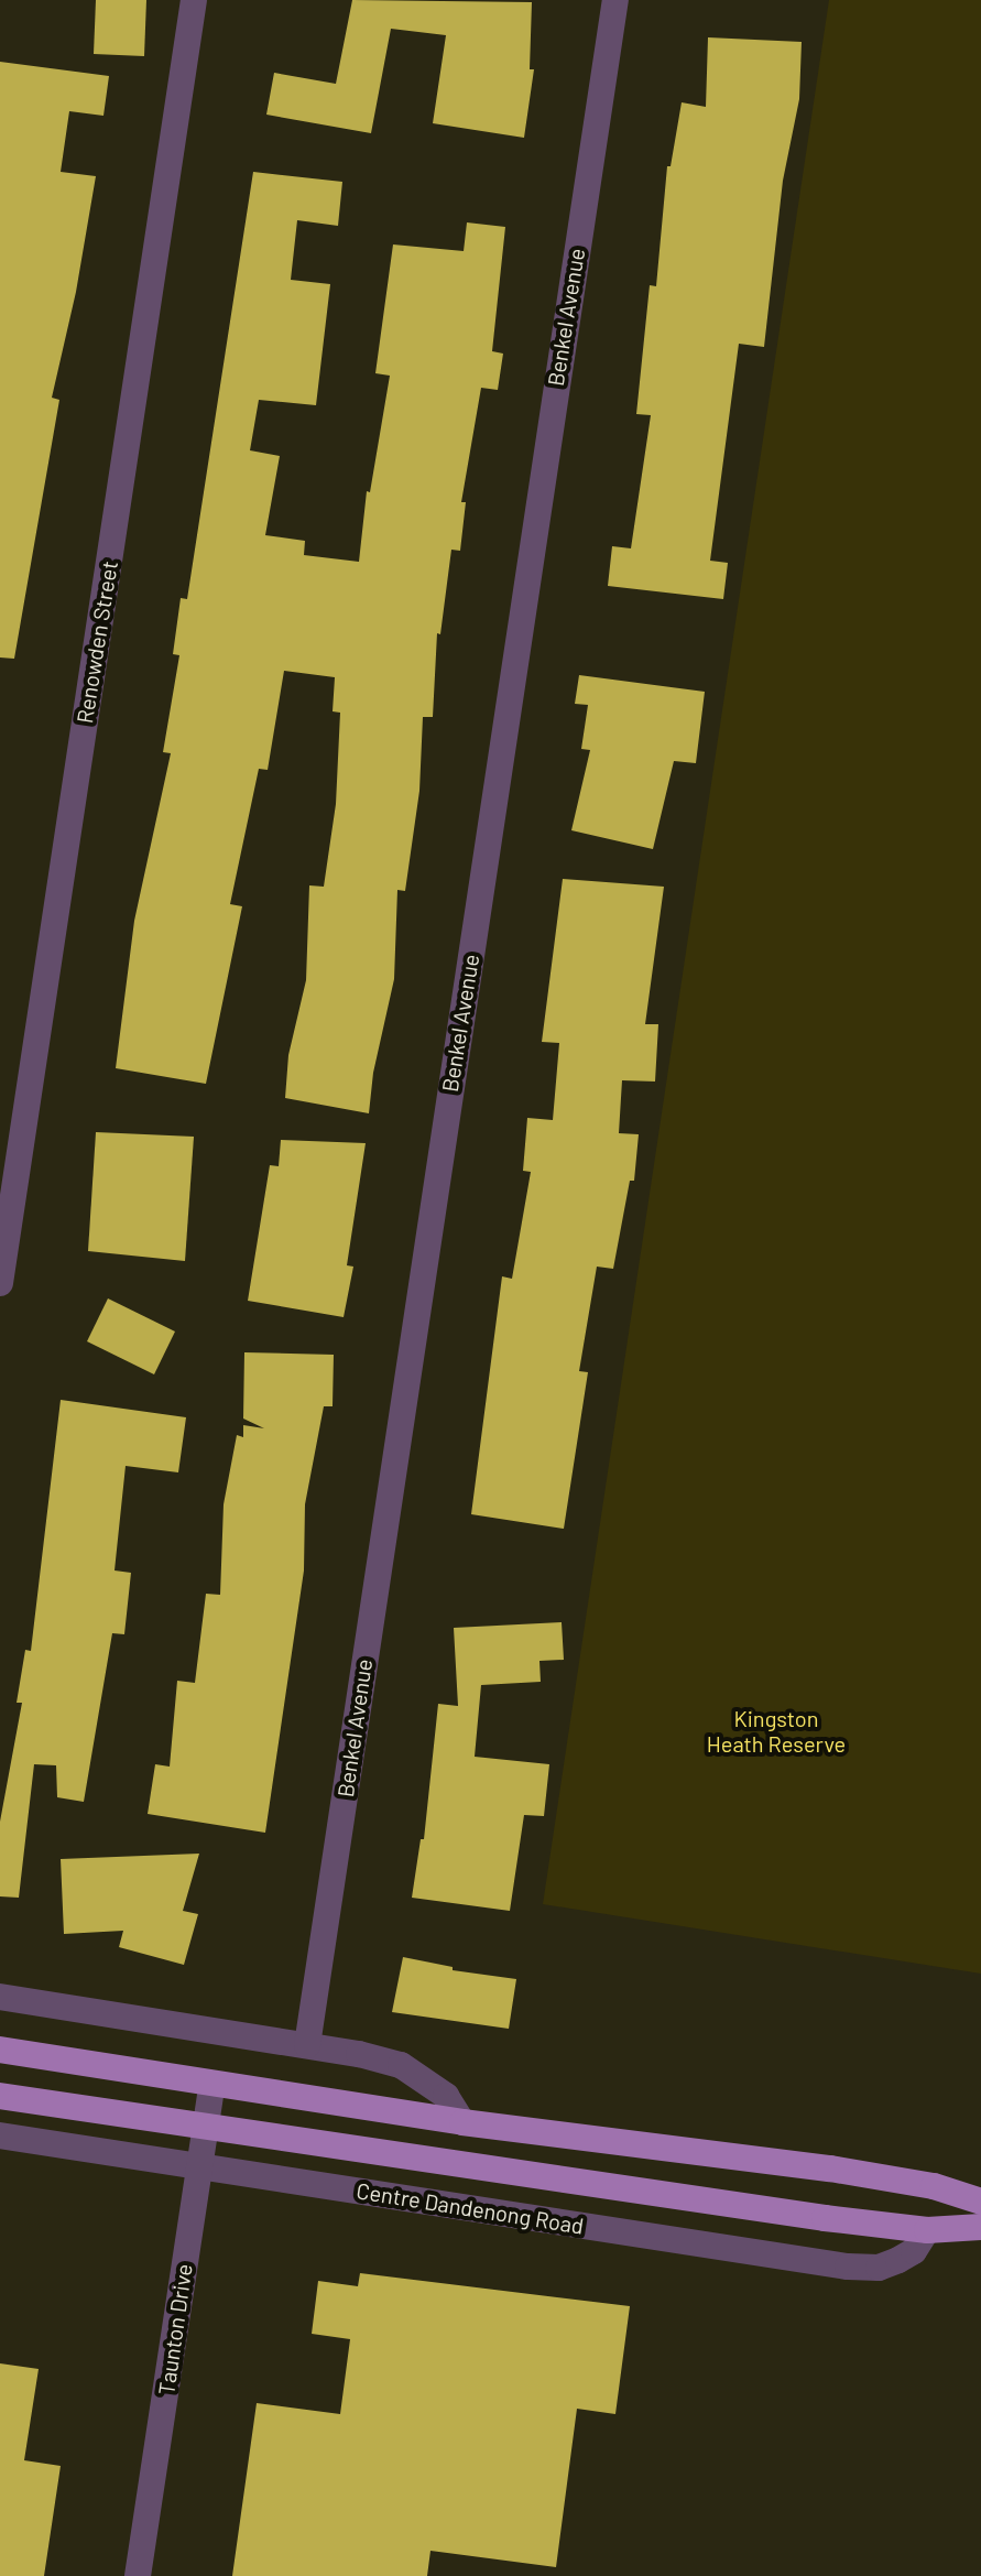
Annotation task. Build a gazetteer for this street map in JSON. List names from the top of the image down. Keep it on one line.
{"streets":{"main road":["Centre Dandenong Road"],"street":["Benkel Avenue","Renowden Street","Taunton Drive"]},"crossings":[["Centre Dandenong Road","Taunton Drive"]],"parks":["Kingston Heath Reserve"]}
